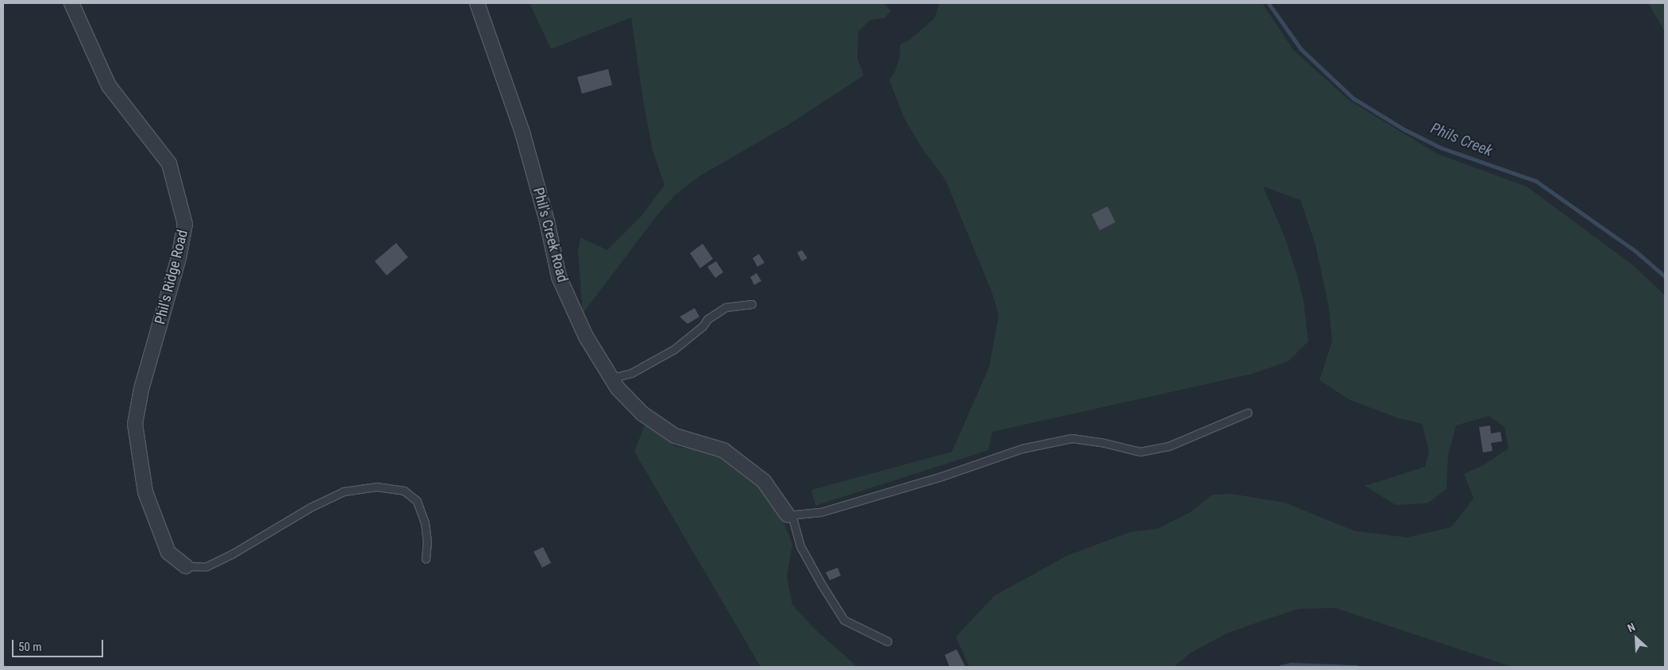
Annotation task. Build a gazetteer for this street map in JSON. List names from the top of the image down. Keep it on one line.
{"streets":{"street":["Phil's Creek Road","Phil's Ridge Road"]},"water":["Phils Creek"],"scale_bar":"50 m","north":"top left"}
